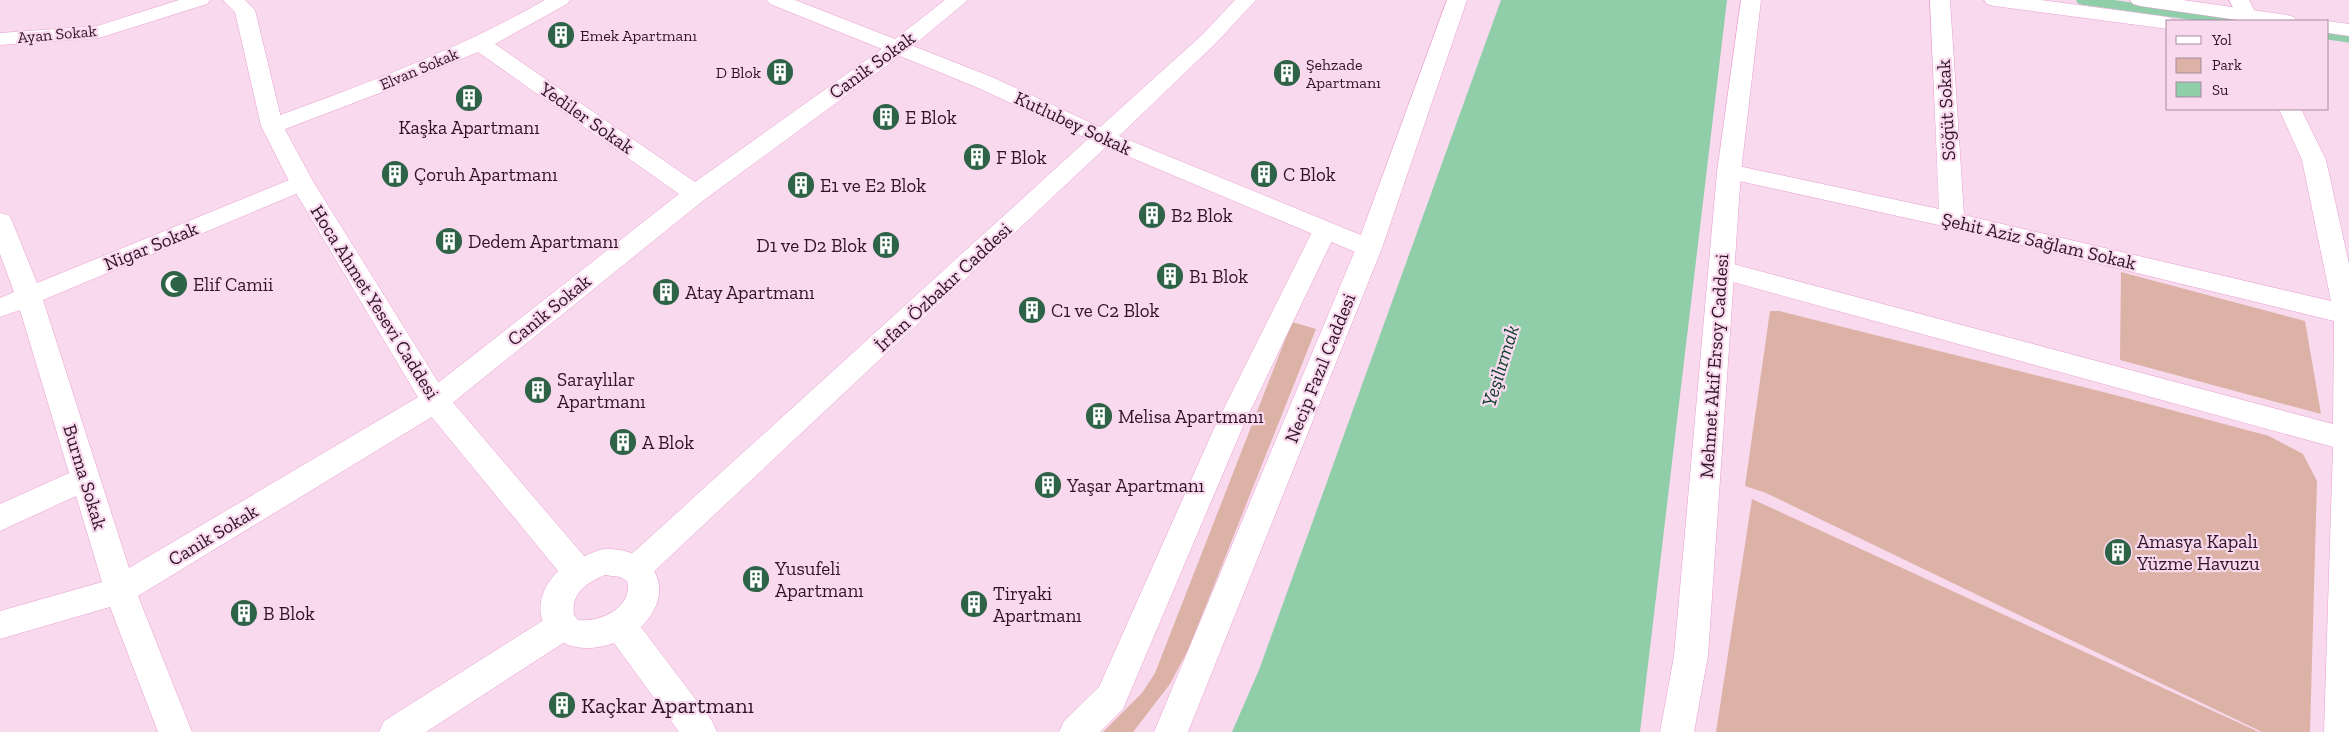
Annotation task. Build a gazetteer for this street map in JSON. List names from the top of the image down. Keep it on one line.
{"streets":{"street":["Ayan Sokak","Canik Sokak","Elvan Sokak","Söğüt Sokak","Yediler Sokak","Kutlubey Sokak","Şehit Aziz Sağlam Sokak","Nigar Sokak","İrfan Özbakır Caddesi","Hoca Ahmet Yesevi Caddesi","Mehmet Akif Ersoy Caddesi","Necip Fazıl Caddesi","Burma Sokak"]},"crossings":[["Canik Sokak","Yediler Sokak"],["Canik Sokak","Kutlubey Sokak"],["Canik Sokak","Hoca Ahmet Yesevi Caddesi"],["Canik Sokak","Burma Sokak"],["Elvan Sokak","Yediler Sokak"],["Elvan Sokak","Hoca Ahmet Yesevi Caddesi"],["Söğüt Sokak","Şehit Aziz Sağlam Sokak"],["Kutlubey Sokak","İrfan Özbakır Caddesi"],["Kutlubey Sokak","Necip Fazıl Caddesi"],["Şehit Aziz Sağlam Sokak","Mehmet Akif Ersoy Caddesi"],["Nigar Sokak","Hoca Ahmet Yesevi Caddesi"],["Nigar Sokak","Burma Sokak"],["İrfan Özbakır Caddesi","Hoca Ahmet Yesevi Caddesi"]],"water":["Yeşilırmak"],"places":{"building":["Emek Apartmanı","D Blok","Şehzade Apartmanı","Kaşka Apartmanı","E Blok","F Blok","Çoruh Apartmanı","C Blok","E1 ve E2 Blok","B2 Blok","Dedem Apartmanı","D1 ve D2 Blok","B1 Blok","Atay Apartmanı","C1 ve C2 Blok","Saraylılar Apartmanı","Melisa Apartmanı","A Blok","Yaşar Apartmanı","Amasya Kapalı Yüzme Havuzu","Yusufeli Apartmanı","Tiryaki Apartmanı","B Blok","Kaçkar Apartmanı"],"mosque":["Elif Camii"]},"legend":["Yol","Park","Su"]}
